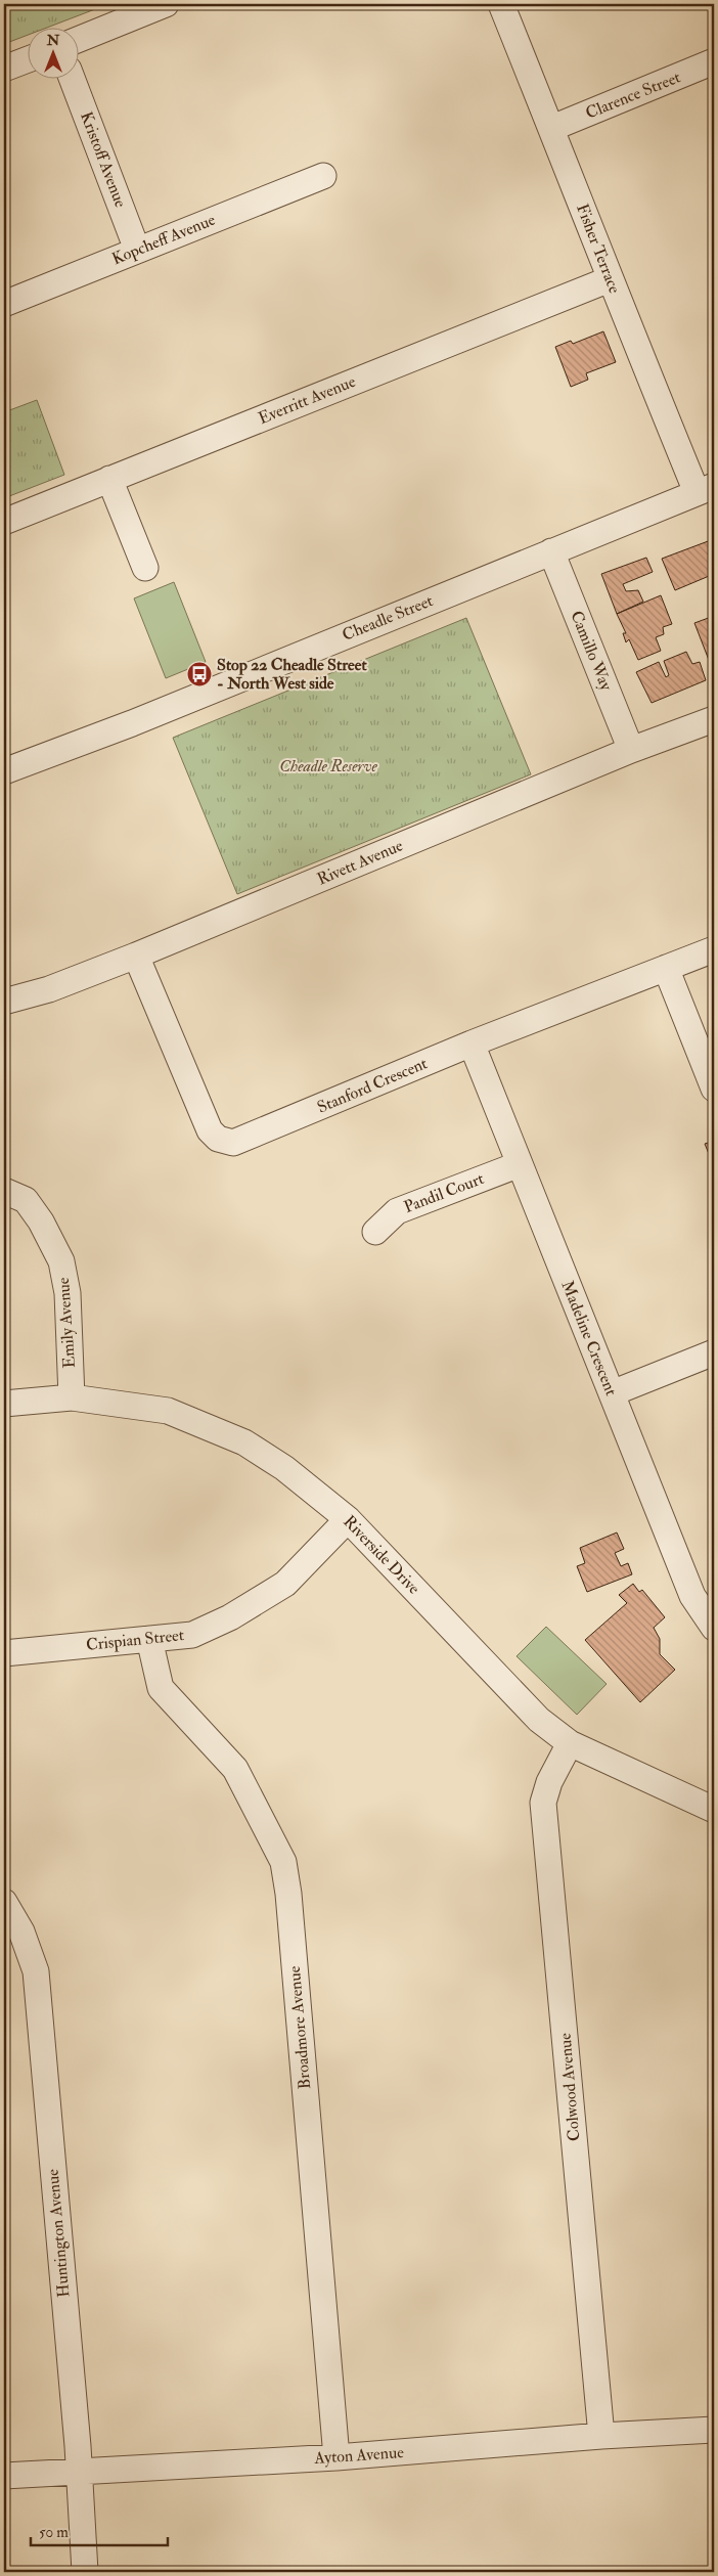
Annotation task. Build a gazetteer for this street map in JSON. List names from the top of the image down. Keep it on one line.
{"streets":{"street":["Clarence Street","Kristoff Avenue","Kopcheff Avenue","Fisher Terrace","Everritt Avenue","Cheadle Street","Camillo Way","Rivett Avenue","Stanford Crescent","Pandil Court","Emily Avenue","Madeline Crescent","Riverside Drive","Crispian Street","Broadmore Avenue","Colwood Avenue","Huntington Avenue","Ayton Avenue"]},"crossings":[["Clarence Street","Fisher Terrace"],["Kristoff Avenue","Kopcheff Avenue"],["Fisher Terrace","Everritt Avenue"],["Fisher Terrace","Cheadle Street"],["Cheadle Street","Camillo Way"],["Camillo Way","Rivett Avenue"],["Rivett Avenue","Stanford Crescent"],["Stanford Crescent","Madeline Crescent"],["Pandil Court","Madeline Crescent"],["Emily Avenue","Riverside Drive"],["Riverside Drive","Crispian Street"],["Riverside Drive","Colwood Avenue"],["Crispian Street","Broadmore Avenue"],["Broadmore Avenue","Ayton Avenue"],["Colwood Avenue","Ayton Avenue"],["Huntington Avenue","Ayton Avenue"]],"parks":["Cheadle Reserve"],"places":{"bus stop":["Stop 22 Cheadle Street - North West side"]},"scale_bar":"50 m","north":"top"}
